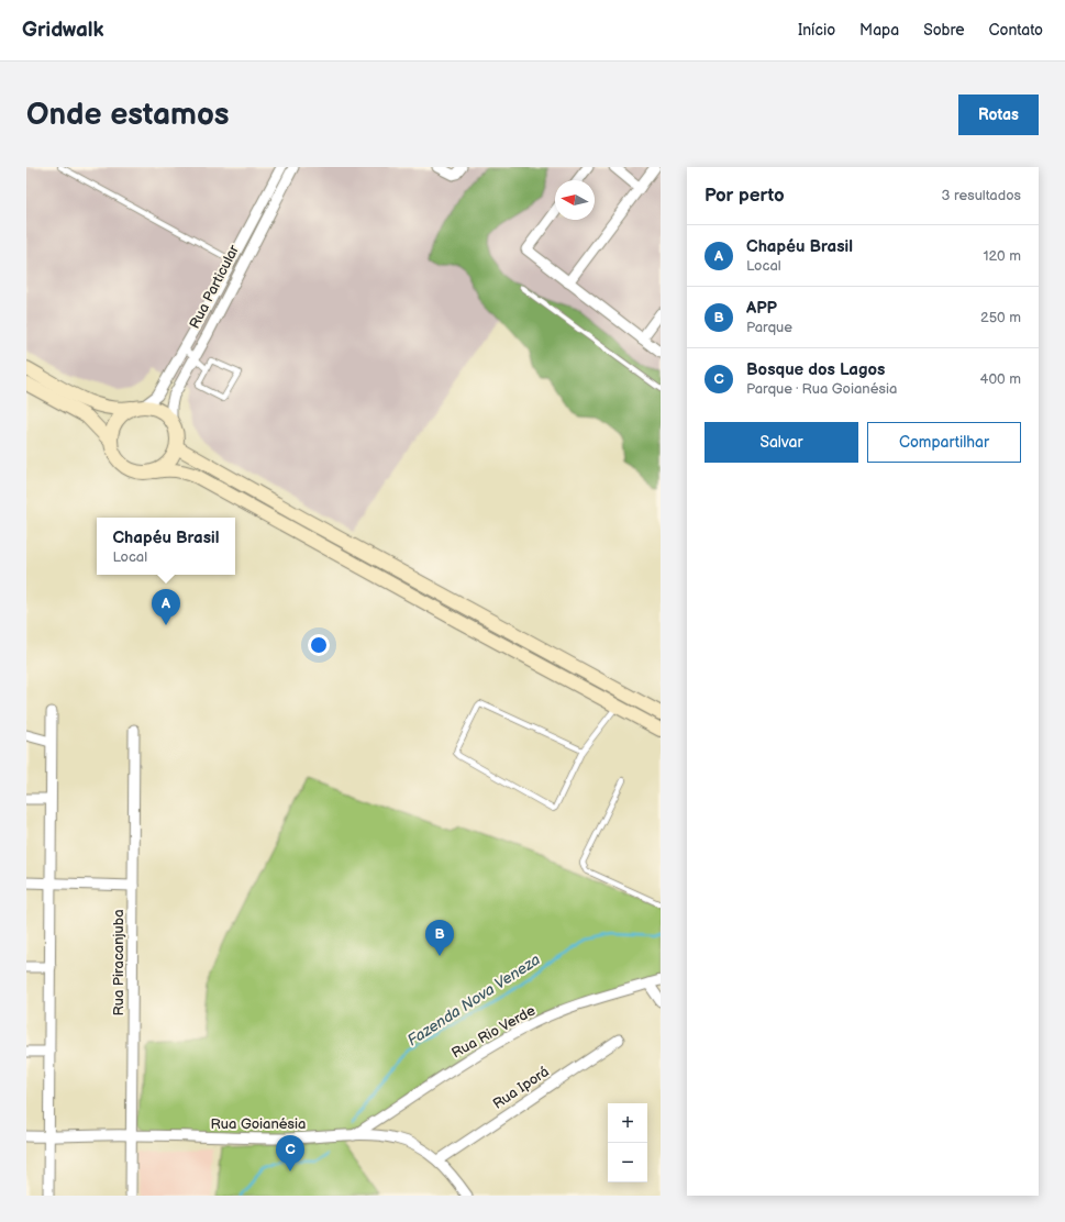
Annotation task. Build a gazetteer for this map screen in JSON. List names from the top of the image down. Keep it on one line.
{"streets":{"street":["Rua Particular","Rua Piracanjuba","Rua Rio Verde","Rua Iporá","Rua Goianésia"]},"crossings":[["Rua Piracanjuba","Rua Goianésia"],["Rua Rio Verde","Rua Goianésia"],["Rua Iporá","Rua Goianésia"]],"water":["Fazenda Nova Veneza"],"north":"left","page":{"header":"Gridwalk","nav":["Início","Mapa","Sobre","Contato"],"buttons":["Rotas",["Salvar","Compartilhar"]],"title":"Onde estamos","heading":["Por perto","3 resultados"],"list":[{"mark":"A","name":"Chapéu Brasil","note":"Local","value":"120 m"},{"mark":"B","name":"APP","note":"Parque","value":"250 m"},{"mark":"C","name":"Bosque dos Lagos","note":"Parque · Rua Goianésia","value":"400 m"}],"popup":["Chapéu Brasil","Local"],"pins":["A","B","C"],"map_buttons":["+","−"]}}
